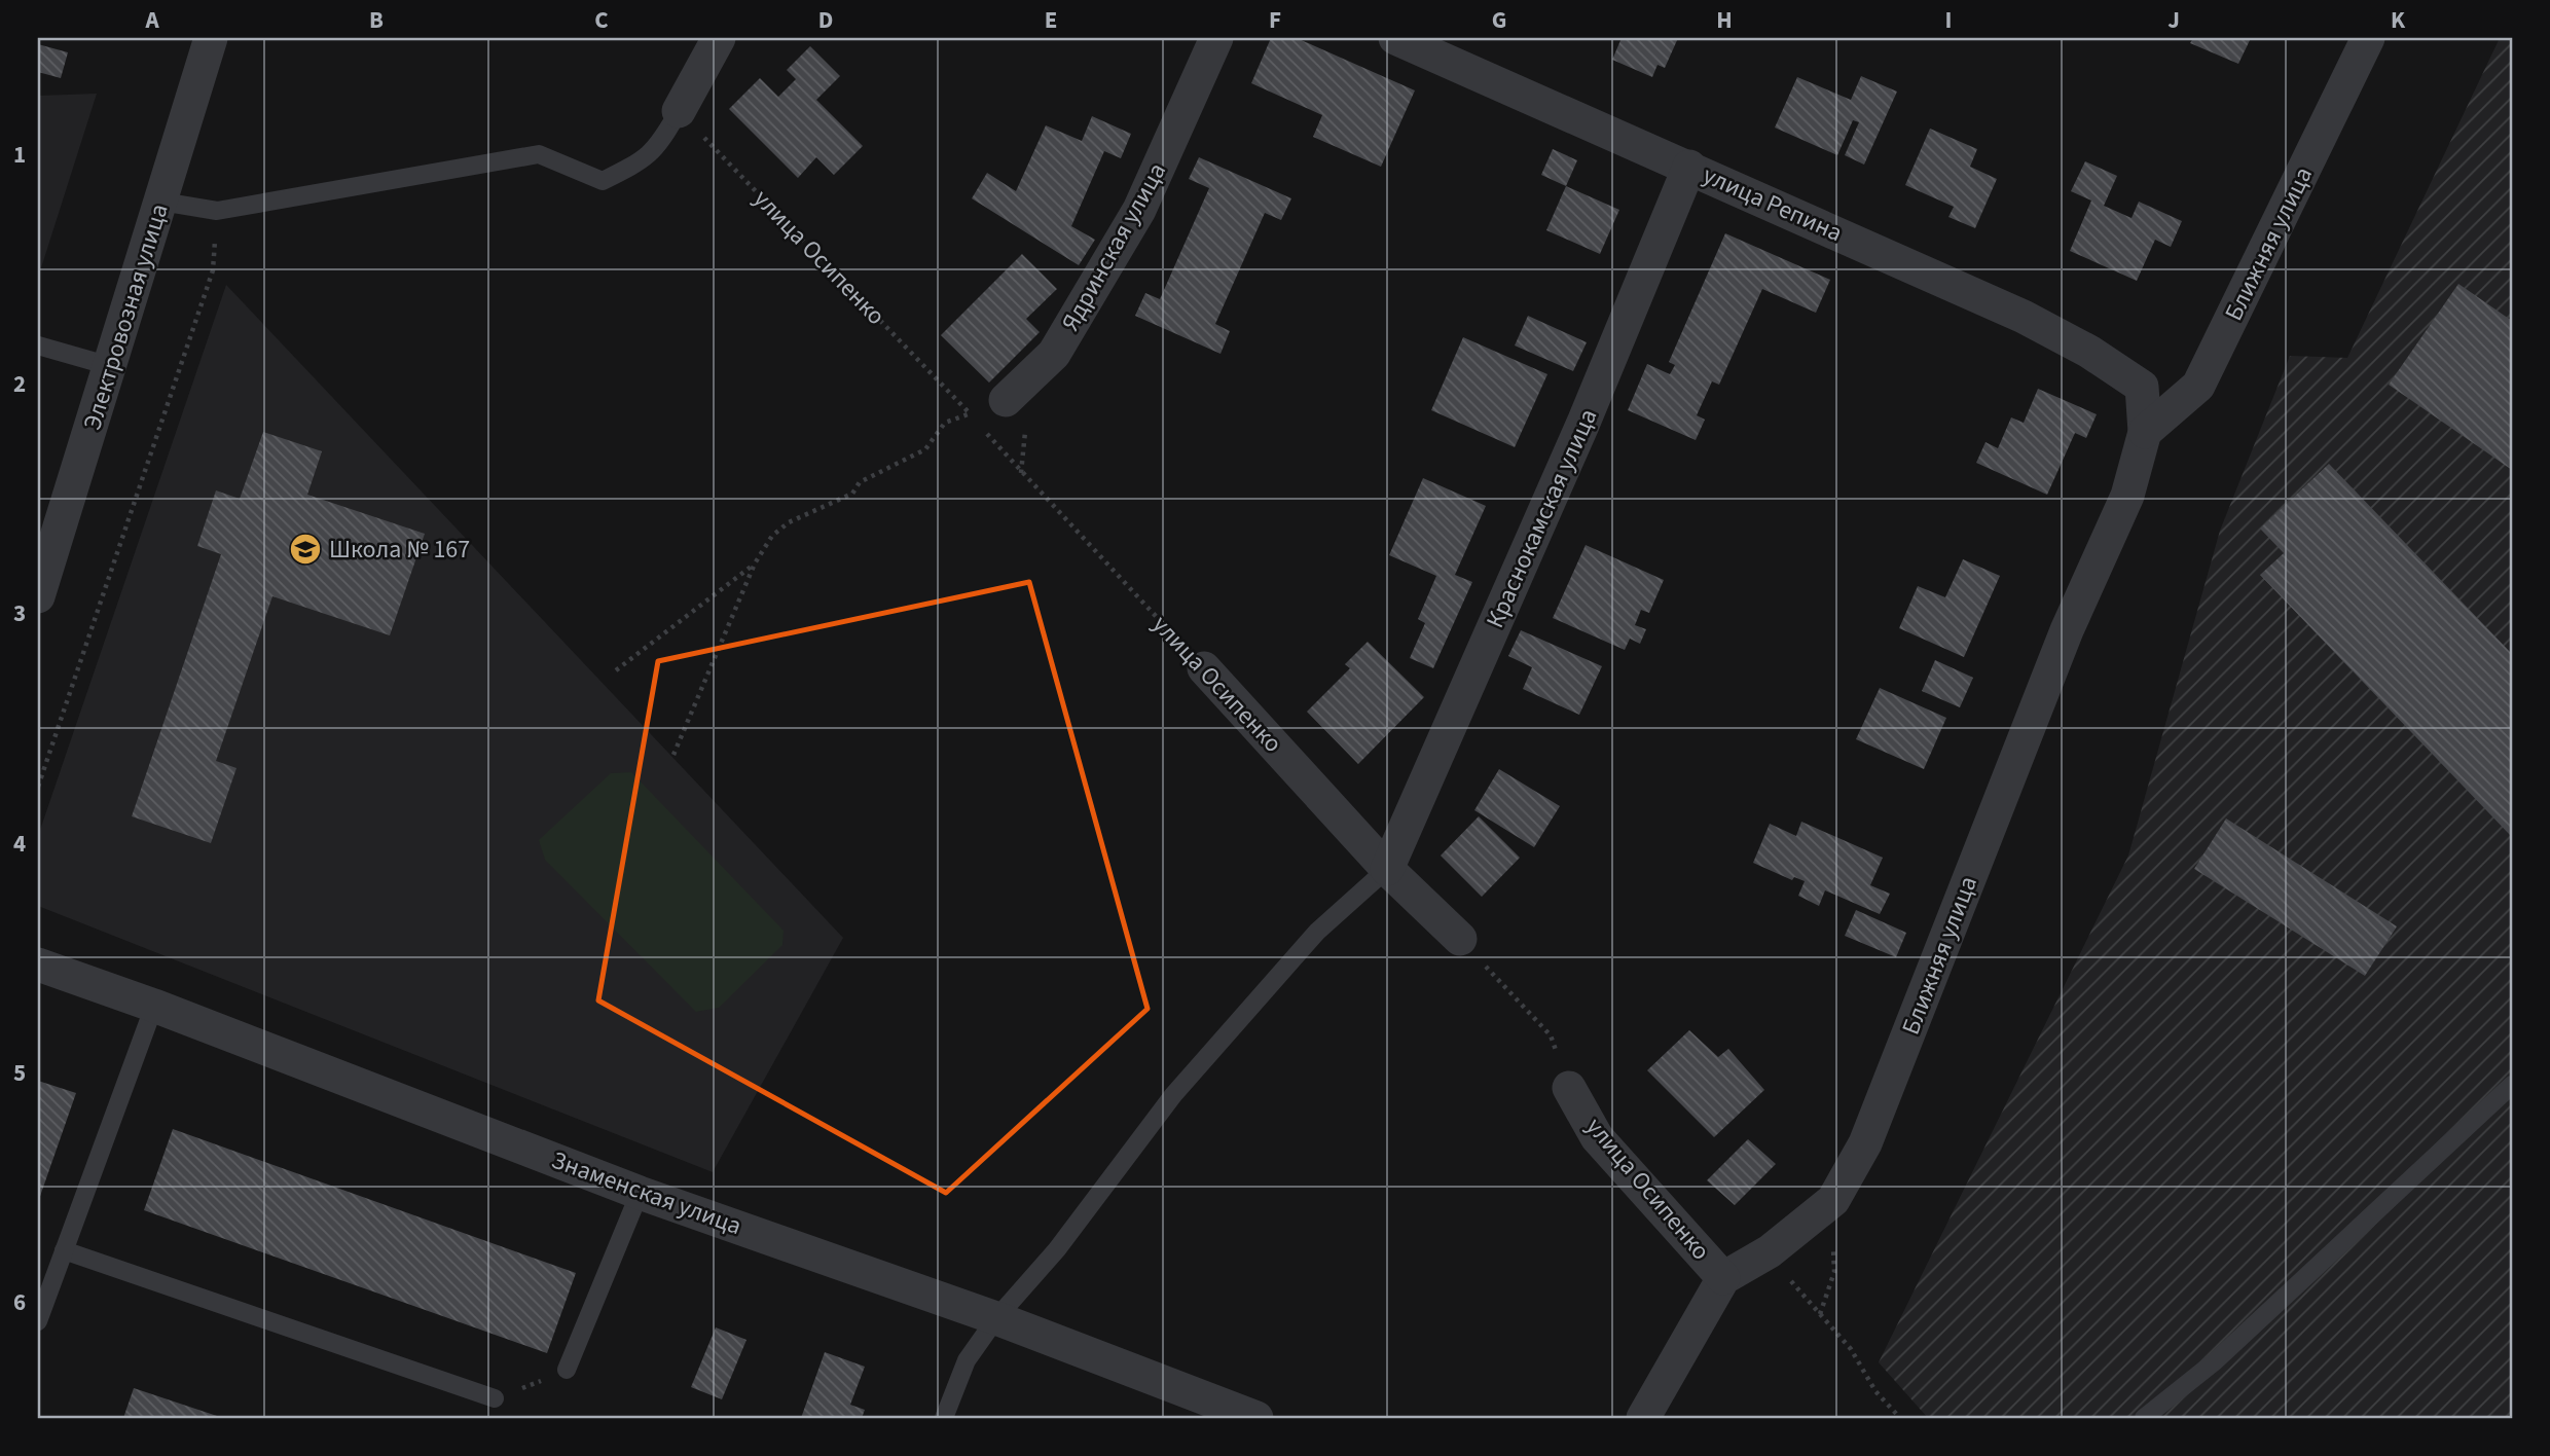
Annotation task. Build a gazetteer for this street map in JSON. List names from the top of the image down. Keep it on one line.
{"streets":{"street":["улица Репина","Ближняя улица","Ядринская улица","улица Осипенко","Электровозная улица","Краснокамская улица","Знаменская улица"]},"crossings":[["улица Репина","Ближняя улица"],["улица Репина","Краснокамская улица"],["Ближняя улица","улица Осипенко"],["улица Осипенко","Краснокамская улица"]],"places":{"school or university":["Школа № 167"]},"grid":{"columns":["A","B","C","D","E","F","G","H","I","J","K"],"rows":["1","2","3","4","5","6"]}}
